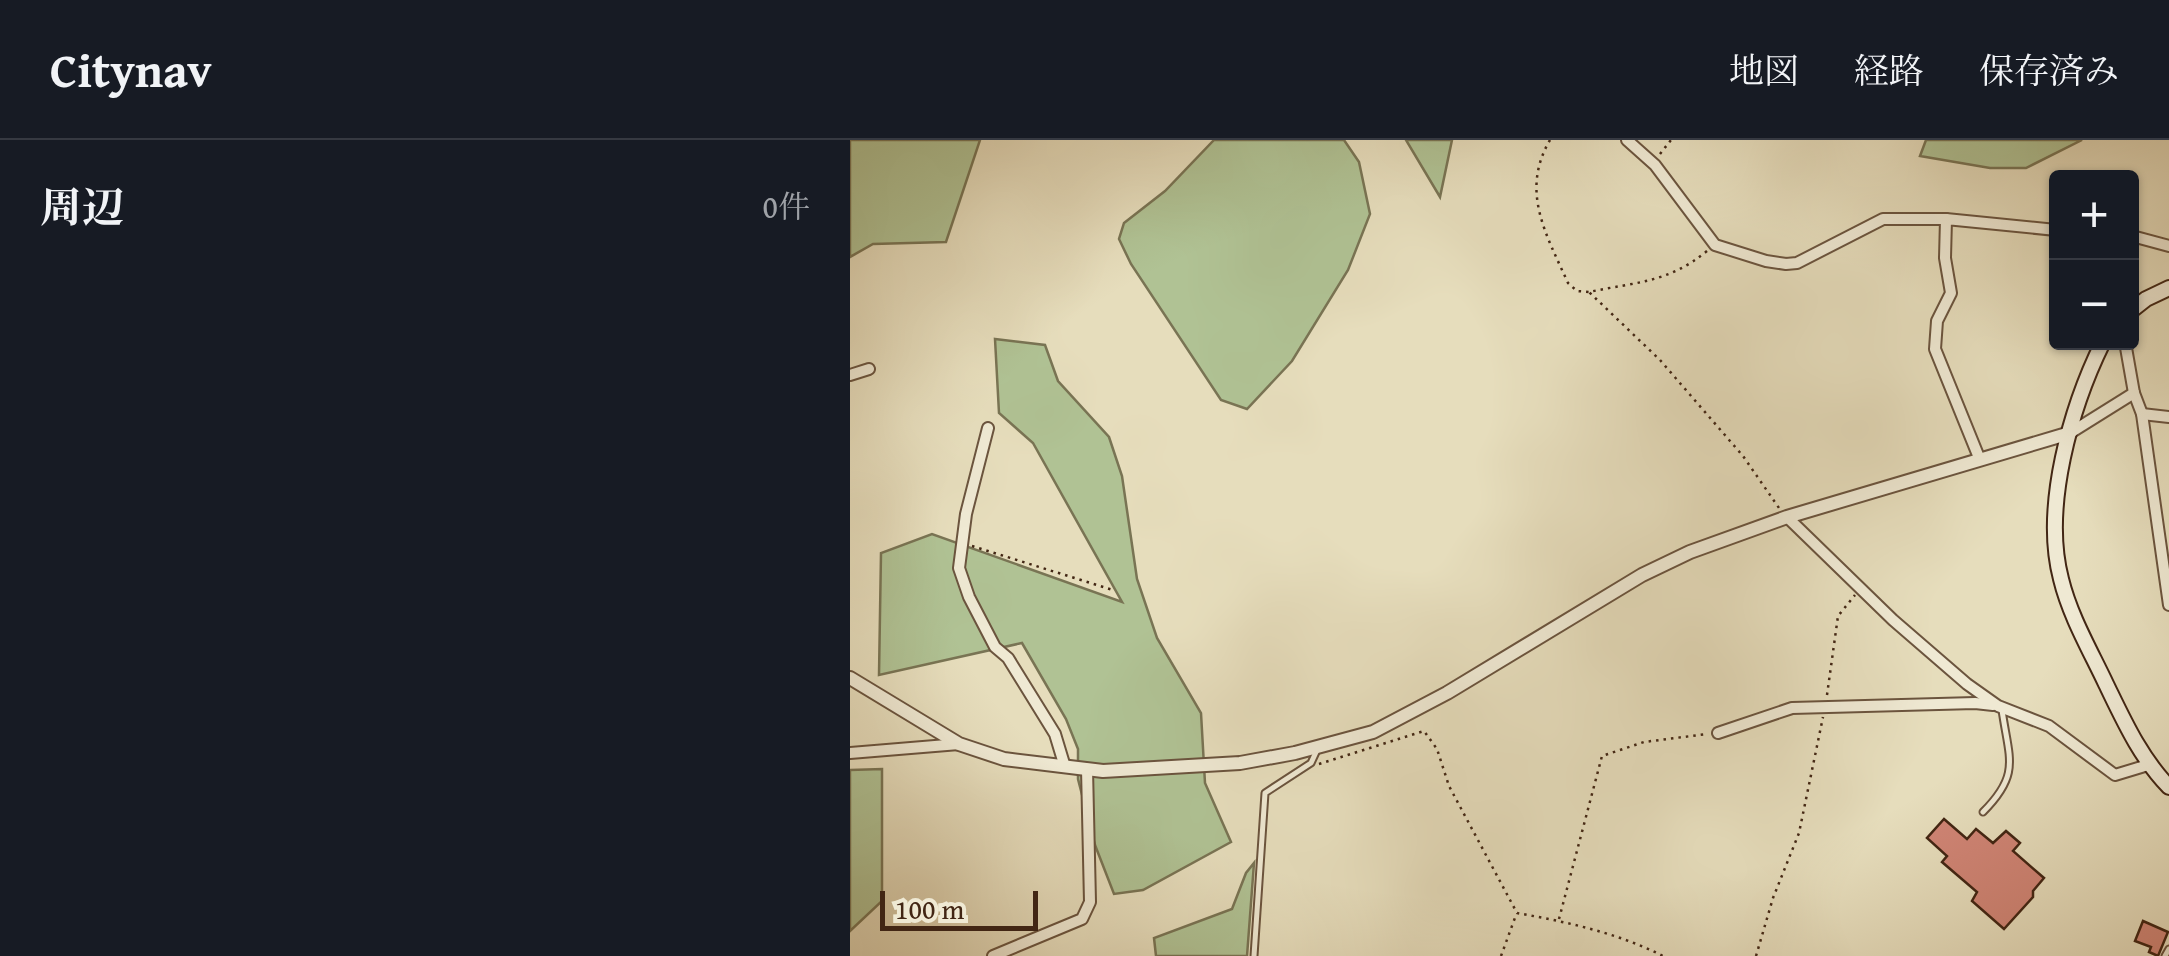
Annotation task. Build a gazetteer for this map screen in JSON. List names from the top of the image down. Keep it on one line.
{"scale_bar":"100 m","page":{"header":"Citynav","nav":["地図","経路","保存済み"],"heading":["周辺","0件"],"map_buttons":["+","−"],"scale":"100 m"}}
